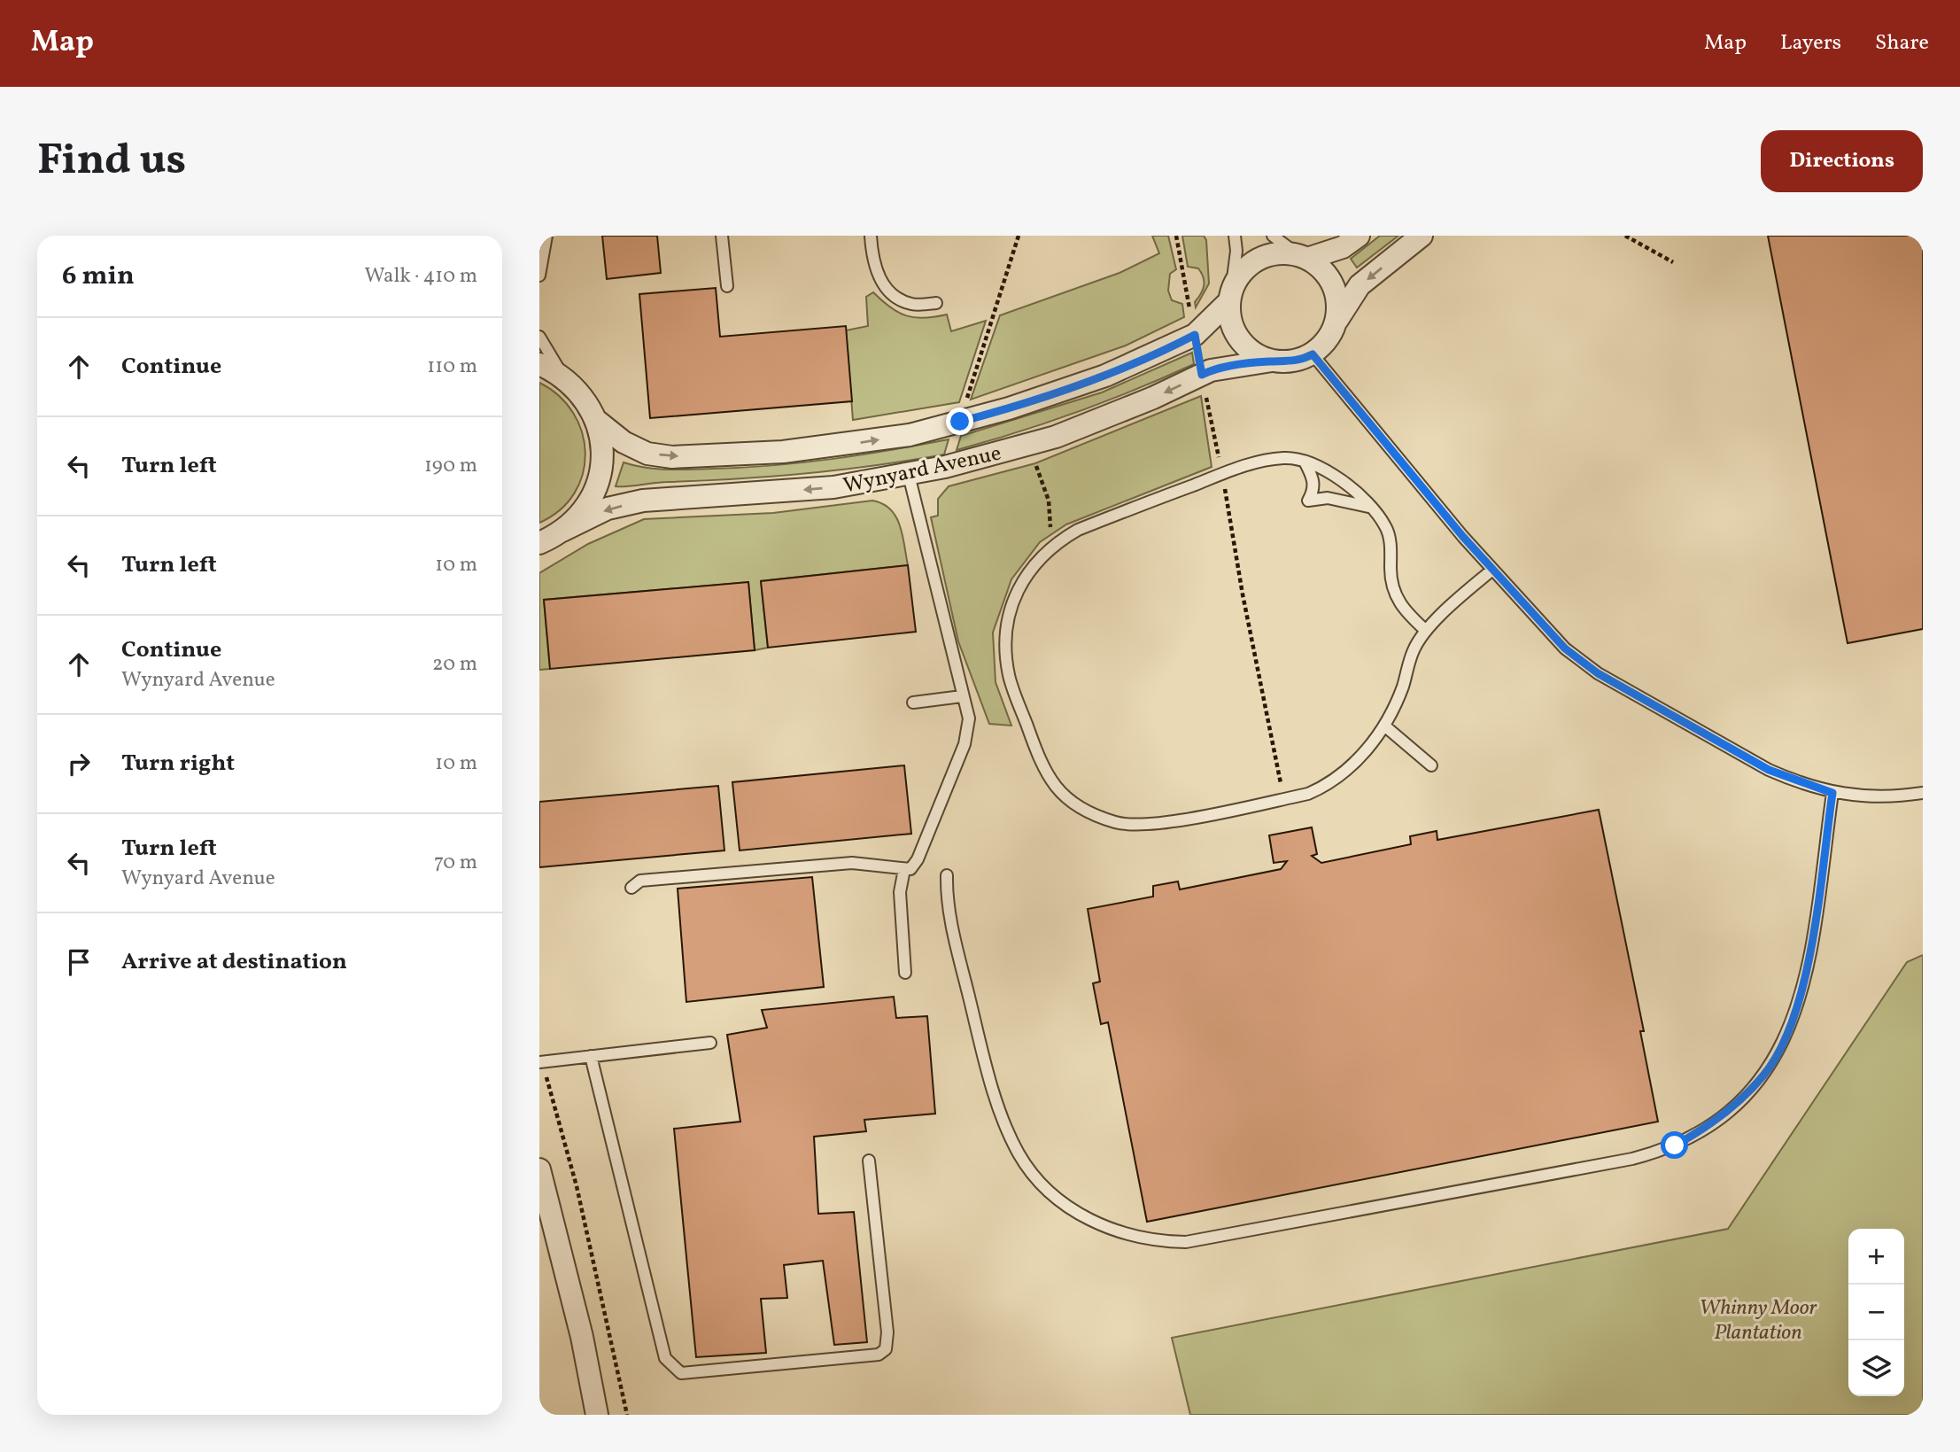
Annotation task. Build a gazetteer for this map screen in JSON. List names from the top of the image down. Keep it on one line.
{"streets":{"street":["Wynyard Avenue"]},"parks":["Whinny Moor Plantation"],"page":{"header":"Map","nav":["Map","Layers","Share"],"buttons":"Directions","title":"Find us","heading":["6 min","Walk · 410 m"],"list":[["Continue","110 m"],["Turn left","190 m"],["Turn left","10 m"],["Continue","Wynyard Avenue","20 m"],["Turn right","10 m"],["Turn left","Wynyard Avenue","70 m"],"Arrive at destination"],"map_buttons":["+","−"]}}
